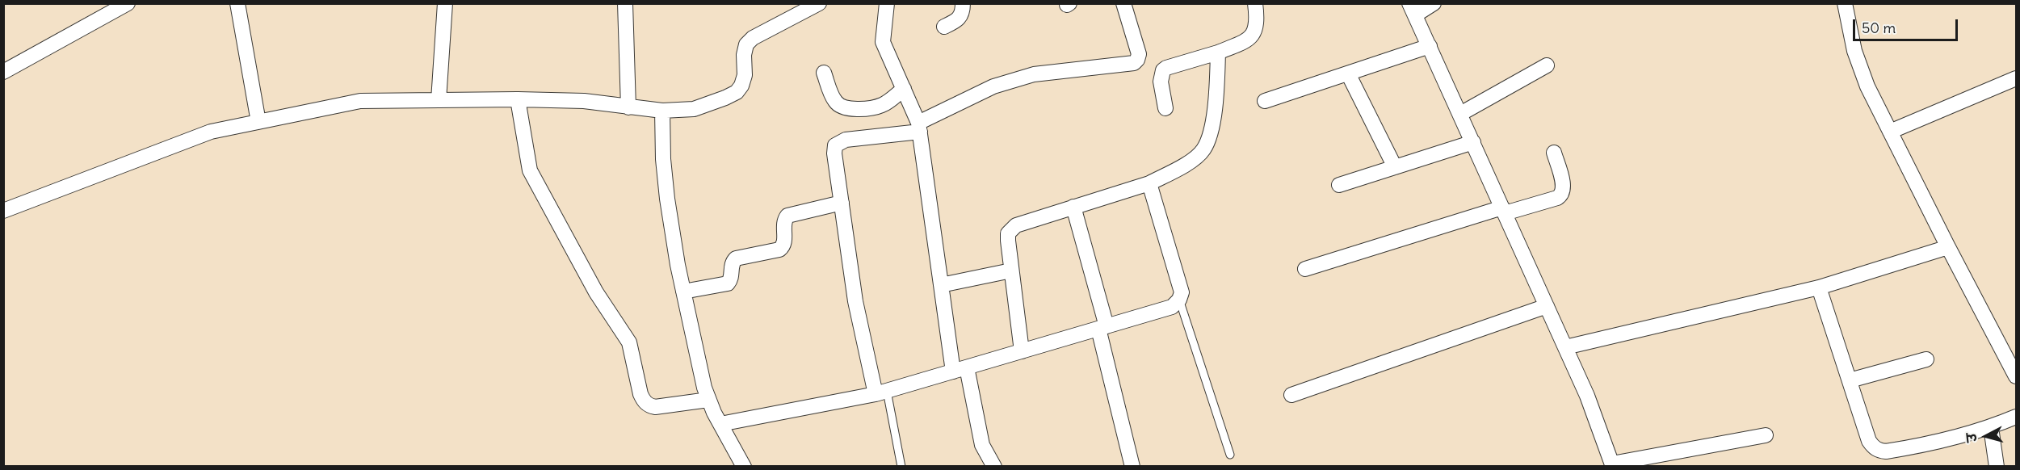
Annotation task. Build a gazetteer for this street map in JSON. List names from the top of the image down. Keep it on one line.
{"scale_bar":"50 m","north":"left"}
